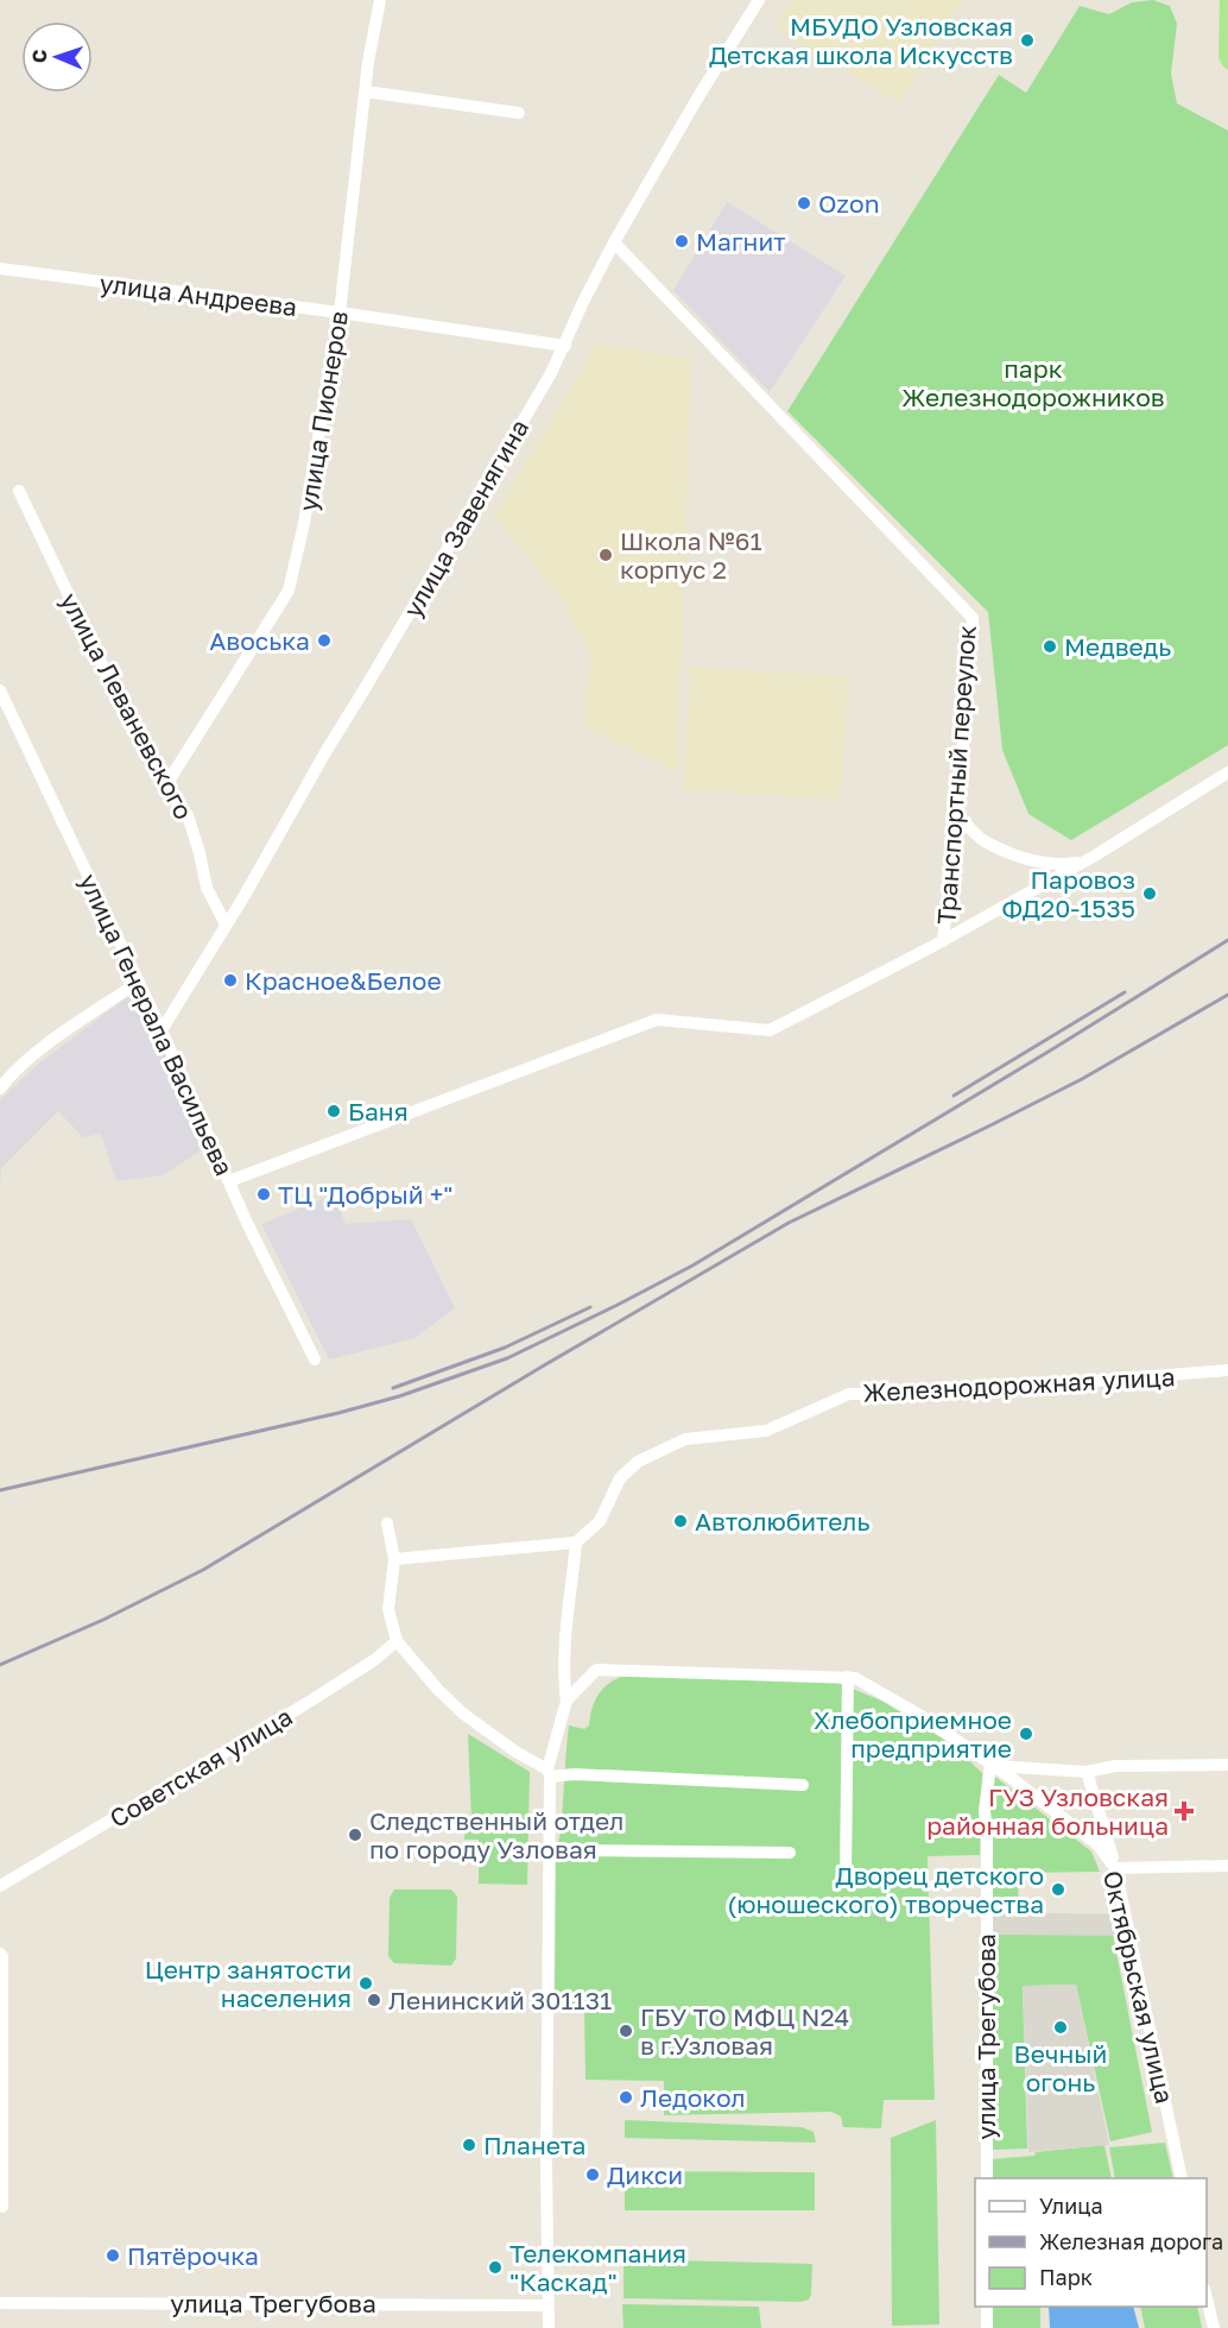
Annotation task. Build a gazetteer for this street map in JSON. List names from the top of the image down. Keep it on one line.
{"streets":{"street":["улица Андреева","улица Пионеров","улица Завенягина","улица Леваневского","Транспортный переулок","улица Генерала Васильева","Железнодорожная улица","Советская улица","Октябрьская улица","улица Трегубова"]},"crossings":[["улица Андреева","улица Пионеров"],["улица Андреева","улица Завенягина"],["улица Пионеров","улица Леваневского"],["улица Завенягина","улица Леваневского"],["улица Завенягина","Транспортный переулок"],["улица Завенягина","улица Генерала Васильева"],["Транспортный переулок","улица Генерала Васильева"],["Октябрьская улица","улица Трегубова"]],"parks":["парк Железнодорожников"],"places":{"other":["МБУДО Узловская Детская школа Искусств","Ozon","Магнит","Школа №61 корпус 2","Авоська","Медведь","Паровоз ФД20-1535","Красное&Белое","Баня","ТЦ \"Добрый +\"","Автолюбитель","Хлебоприемное предприятие","Следственный отдел по городу Узловая","Дворец детского (юношеского) творчества","Центр занятости населения","Ленинский 301131","Вечный огонь","ГБУ ТО МФЦ N24 в г.Узловая","Ледокол","Планета","Дикси","Пятёрочка","Телекомпания \"Каскад\""],"health":["ГУЗ Узловская районная больница"]},"legend":["Улица","Железная дорога","Парк"],"north":"left"}
